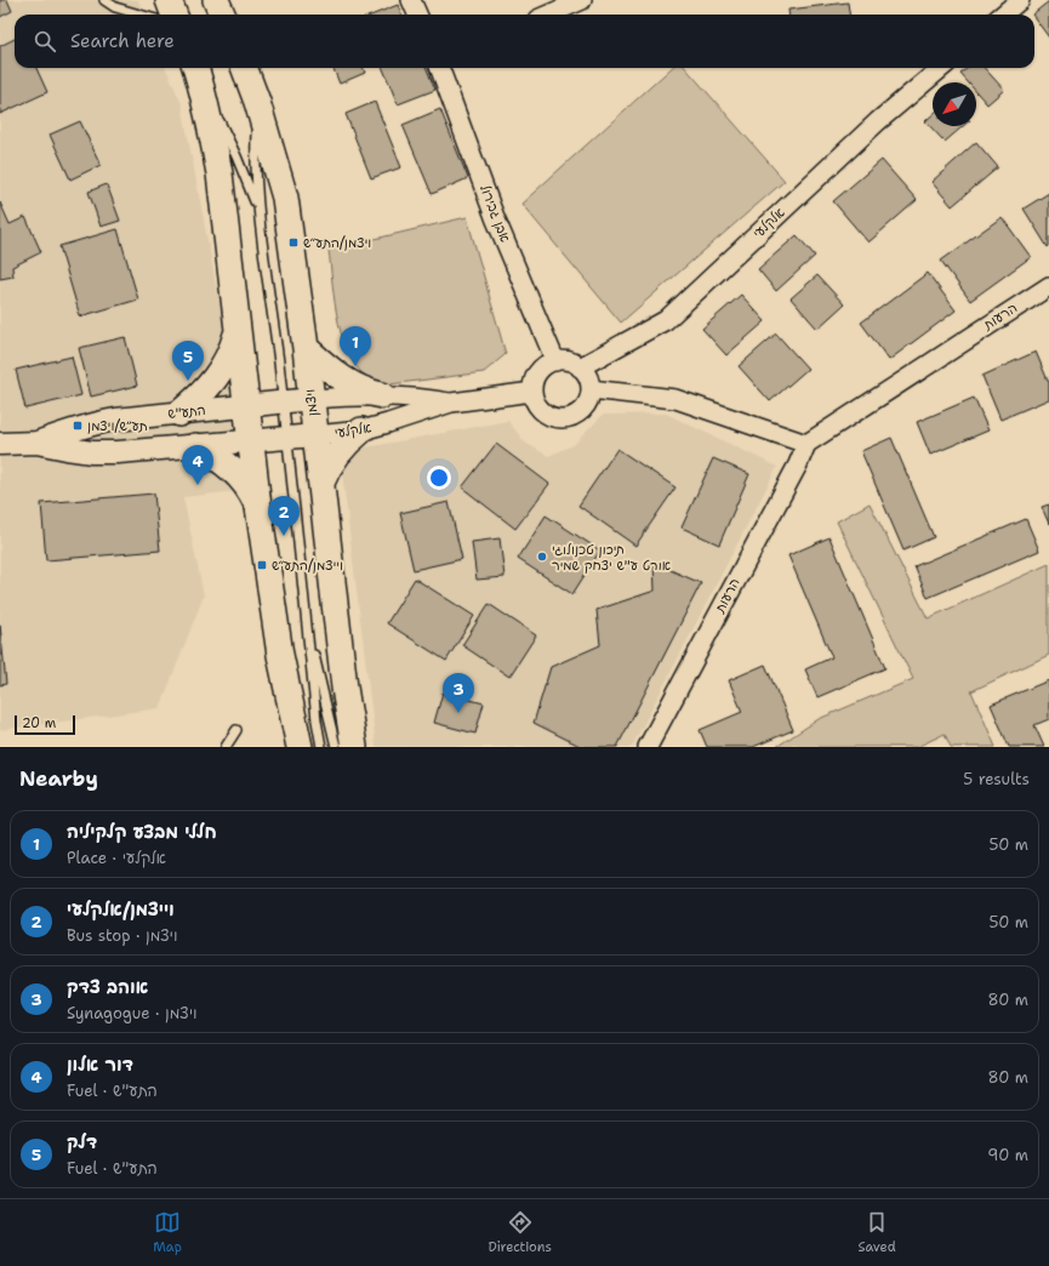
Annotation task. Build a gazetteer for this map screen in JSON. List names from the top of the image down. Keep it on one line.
{"streets":{"main road":["ויצמן"],"street":["אבן גבירול","אלקלעי","הרעות","התע\"ש"]},"crossings":[["אבן גבירול","אלקלעי"],["אלקלעי","ויצמן"],["אלקלעי","התע\"ש"],["ויצמן","התע\"ש"]],"places":{"transit":["ויצמן/התע״ש","תע״ש/ויצמן","וייצמן/התע״ש"],"other":["תיכון טכנולוגי אורט ע\"ש יצחק שמיר"]},"scale_bar":"20 m","north":"bottom left","page":{"search":"Search here","pins":["1","5","4","2","3"],"scale":"20 m","heading":["Nearby","5 results"],"list":[{"mark":"1","name":"חללי מבצע קלקיליה","note":"Place · אלקלעי","value":"50 m"},{"mark":"2","name":"וייצמן/אלקלעי","note":"Bus stop · ויצמן","value":"50 m"},{"mark":"3","name":"אוהב צדק","note":"Synagogue · ויצמן","value":"80 m"},{"mark":"4","name":"דור אלון","note":"Fuel · התע\"ש","value":"80 m"},{"mark":"5","name":"דלק","note":"Fuel · התע\"ש","value":"90 m"}],"nav":["Map","Directions","Saved"]}}
